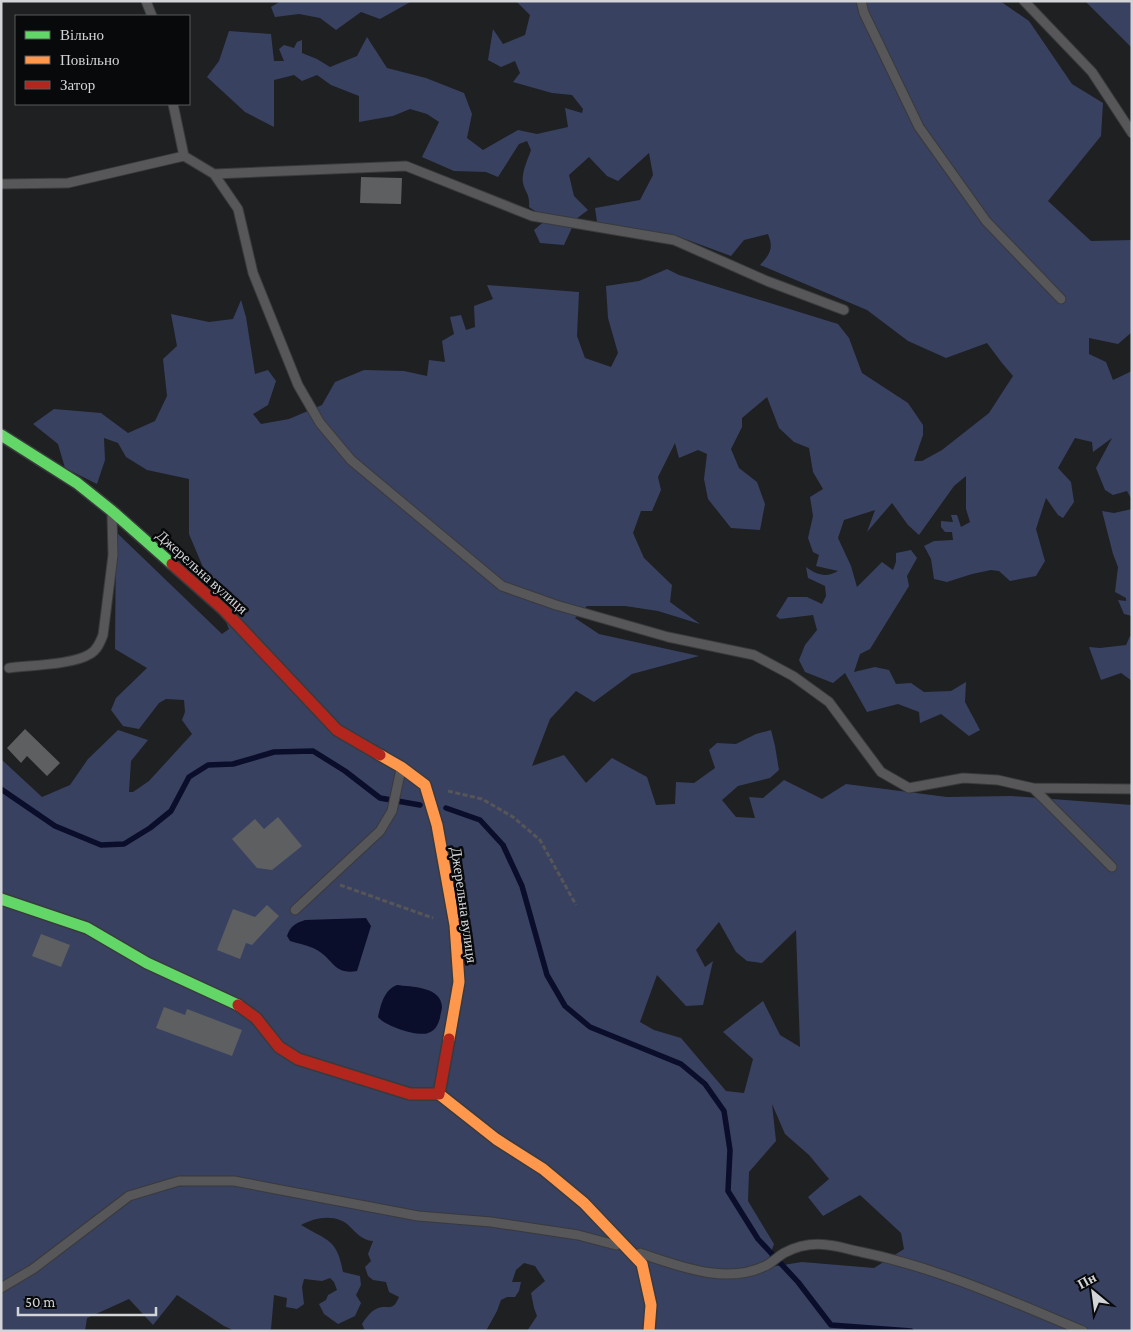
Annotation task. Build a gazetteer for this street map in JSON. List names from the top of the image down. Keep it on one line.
{"streets":{"street":["Джерельна вулиця"]},"legend":["Вільно","Повільно","Затор"],"scale_bar":"50 m","north":"top left"}
